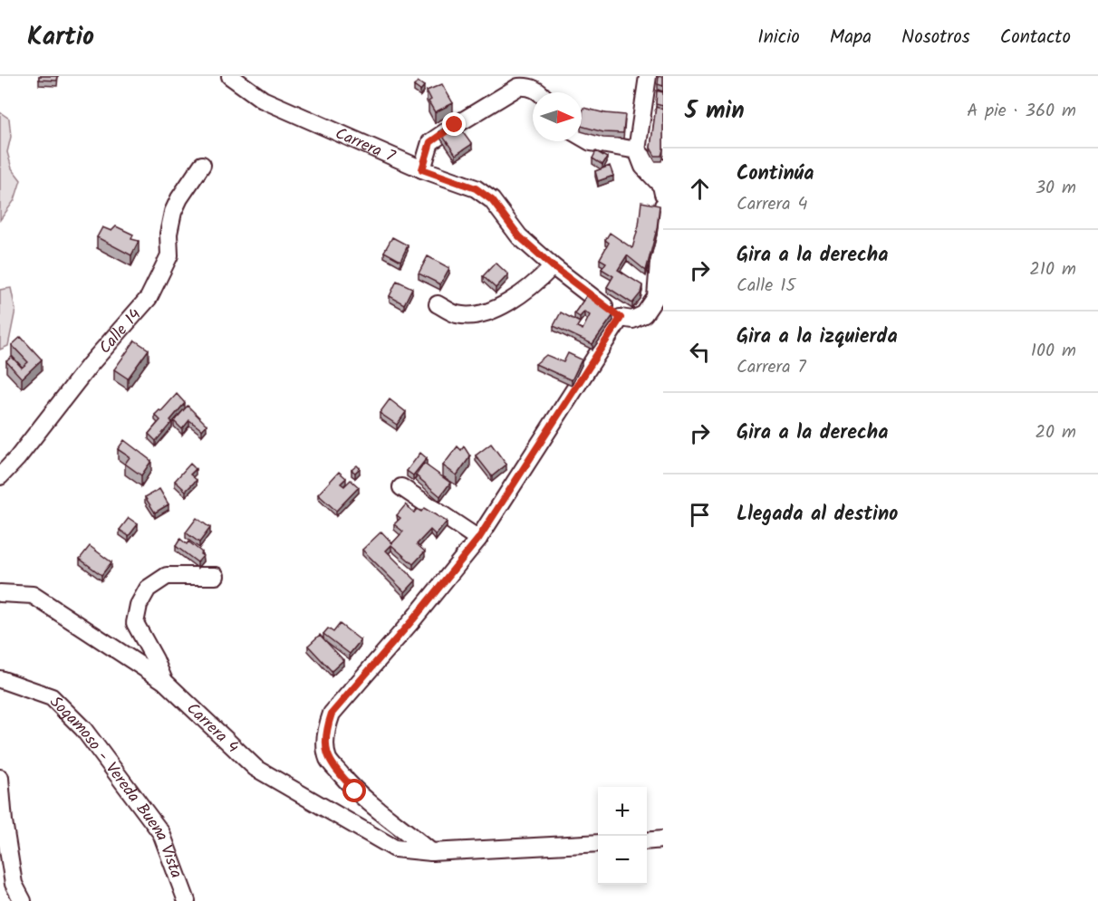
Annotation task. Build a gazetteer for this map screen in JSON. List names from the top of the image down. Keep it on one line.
{"streets":{"street":["Carrera 7","Calle 14","Carrera 4","Sogamoso - Vereda Buena Vista"]},"north":"right","page":{"header":"Kartio","nav":["Inicio","Mapa","Nosotros","Contacto"],"heading":["5 min","A pie · 360 m"],"list":[["Continúa","Carrera 4","30 m"],["Gira a la derecha","Calle 15","210 m"],["Gira a la izquierda","Carrera 7","100 m"],["Gira a la derecha","20 m"],"Llegada al destino"],"map_buttons":["+","−"]}}
